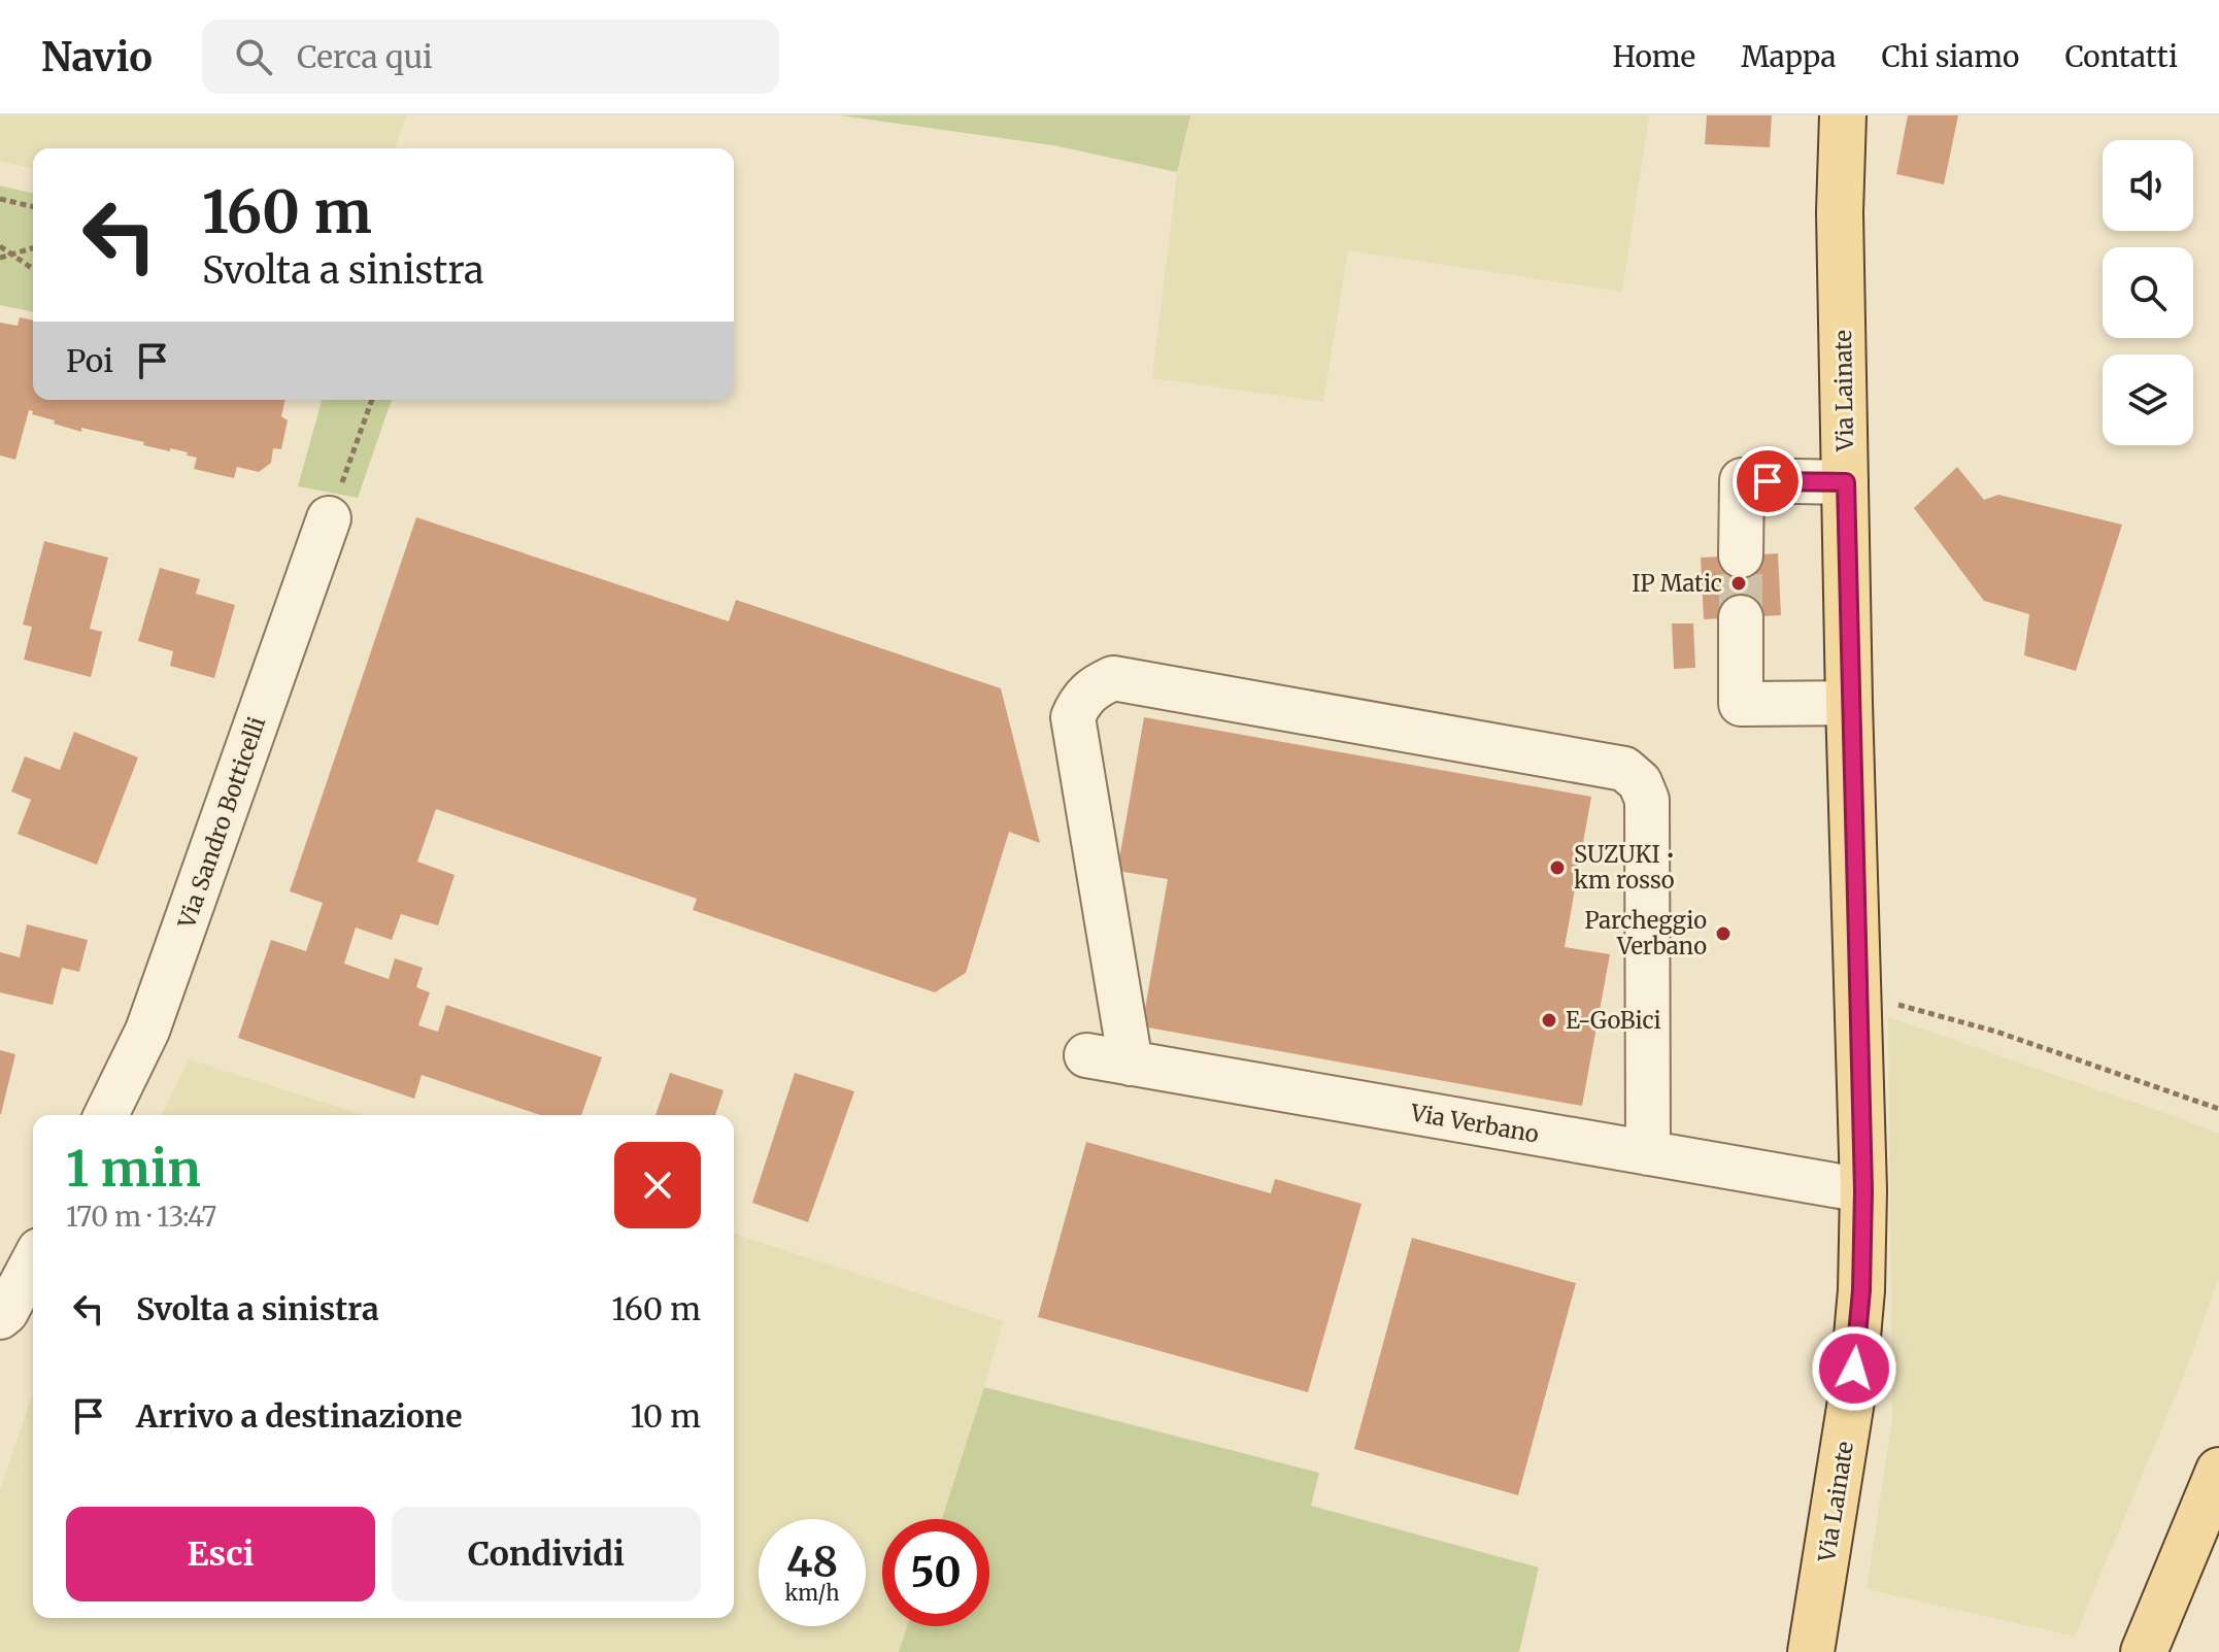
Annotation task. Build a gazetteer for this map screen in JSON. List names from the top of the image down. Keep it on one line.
{"streets":{"main road":["Via Lainate"],"street":["Via Sandro Botticelli","Via Verbano"]},"crossings":[["Via Lainate","Via Verbano"]],"places":["IP Matic","SUZUKI • km rosso","Parcheggio Verbano","E-GoBici"],"page":{"header":"Navio","search":"Cerca qui","nav":["Home","Mappa","Chi siamo","Contatti"],"turn":["160 m","Svolta a sinistra"],"then":"Poi","heading":["1 min","170 m · 13:47"],"list":[{"name":"Svolta a sinistra","value":"160 m"},{"name":"Arrivo a destinazione","value":"10 m"}],"buttons":["Esci","Condividi"],"speed":"48 km/h","limit":"50"}}
